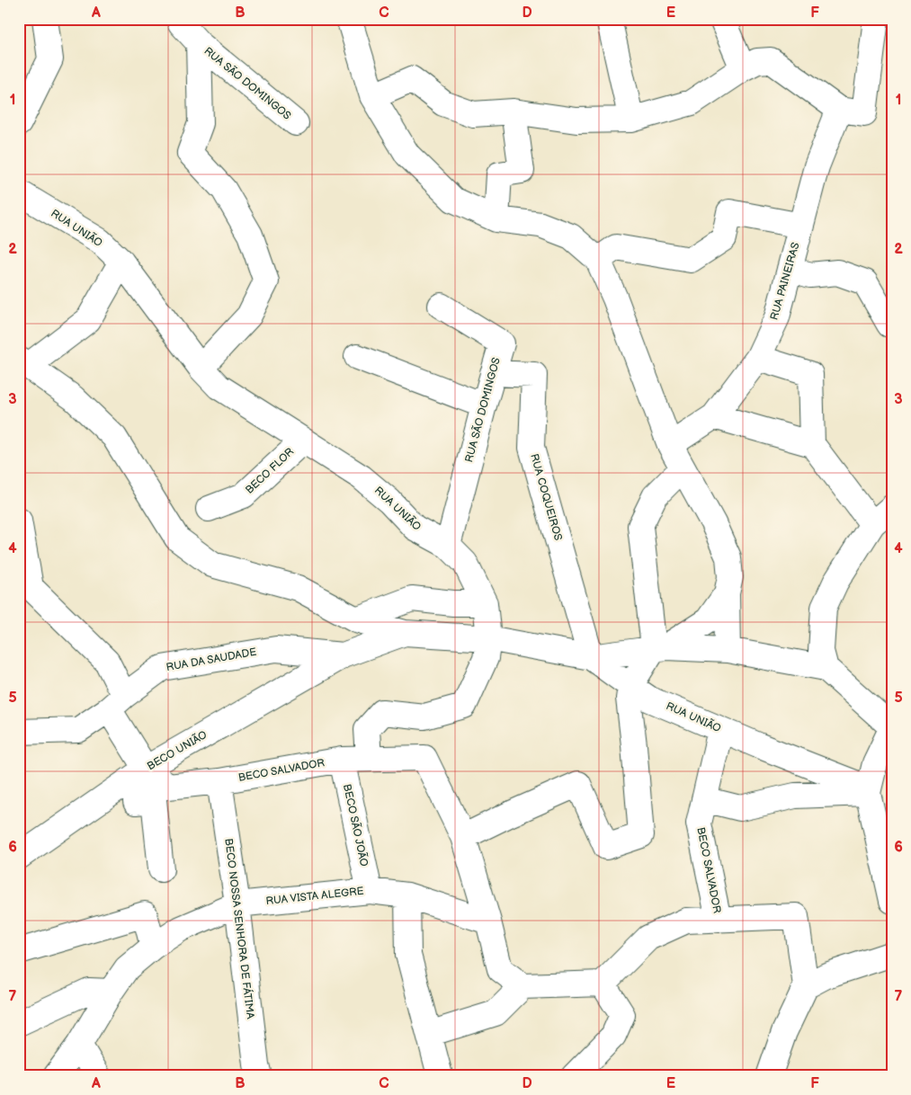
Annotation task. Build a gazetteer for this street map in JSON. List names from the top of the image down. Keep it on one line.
{"streets":{"street":["RUA SÃO DOMINGOS","RUA UNIÃO","RUA PAINEIRAS","BECO FLOR","RUA COQUEIROS","RUA DA SAUDADE","BECO UNIÃO","BECO SALVADOR","BECO SÃO JOÃO","RUA VISTA ALEGRE","BECO NOSSA SENHORA DE FÁTIMA"]},"crossings":[["RUA SÃO DOMINGOS","RUA UNIÃO"],["RUA SÃO DOMINGOS","RUA COQUEIROS"],["RUA UNIÃO","BECO FLOR"],["RUA UNIÃO","RUA COQUEIROS"],["RUA UNIÃO","BECO SALVADOR"],["RUA DA SAUDADE","BECO UNIÃO"],["RUA DA SAUDADE","BECO SALVADOR"],["BECO UNIÃO","BECO SALVADOR"],["BECO SALVADOR","BECO SÃO JOÃO"],["BECO SALVADOR","BECO NOSSA SENHORA DE FÁTIMA"],["BECO SÃO JOÃO","RUA VISTA ALEGRE"],["RUA VISTA ALEGRE","BECO NOSSA SENHORA DE FÁTIMA"]],"grid":{"columns":["A","B","C","D","E","F"],"rows":["1","2","3","4","5","6","7"]}}
